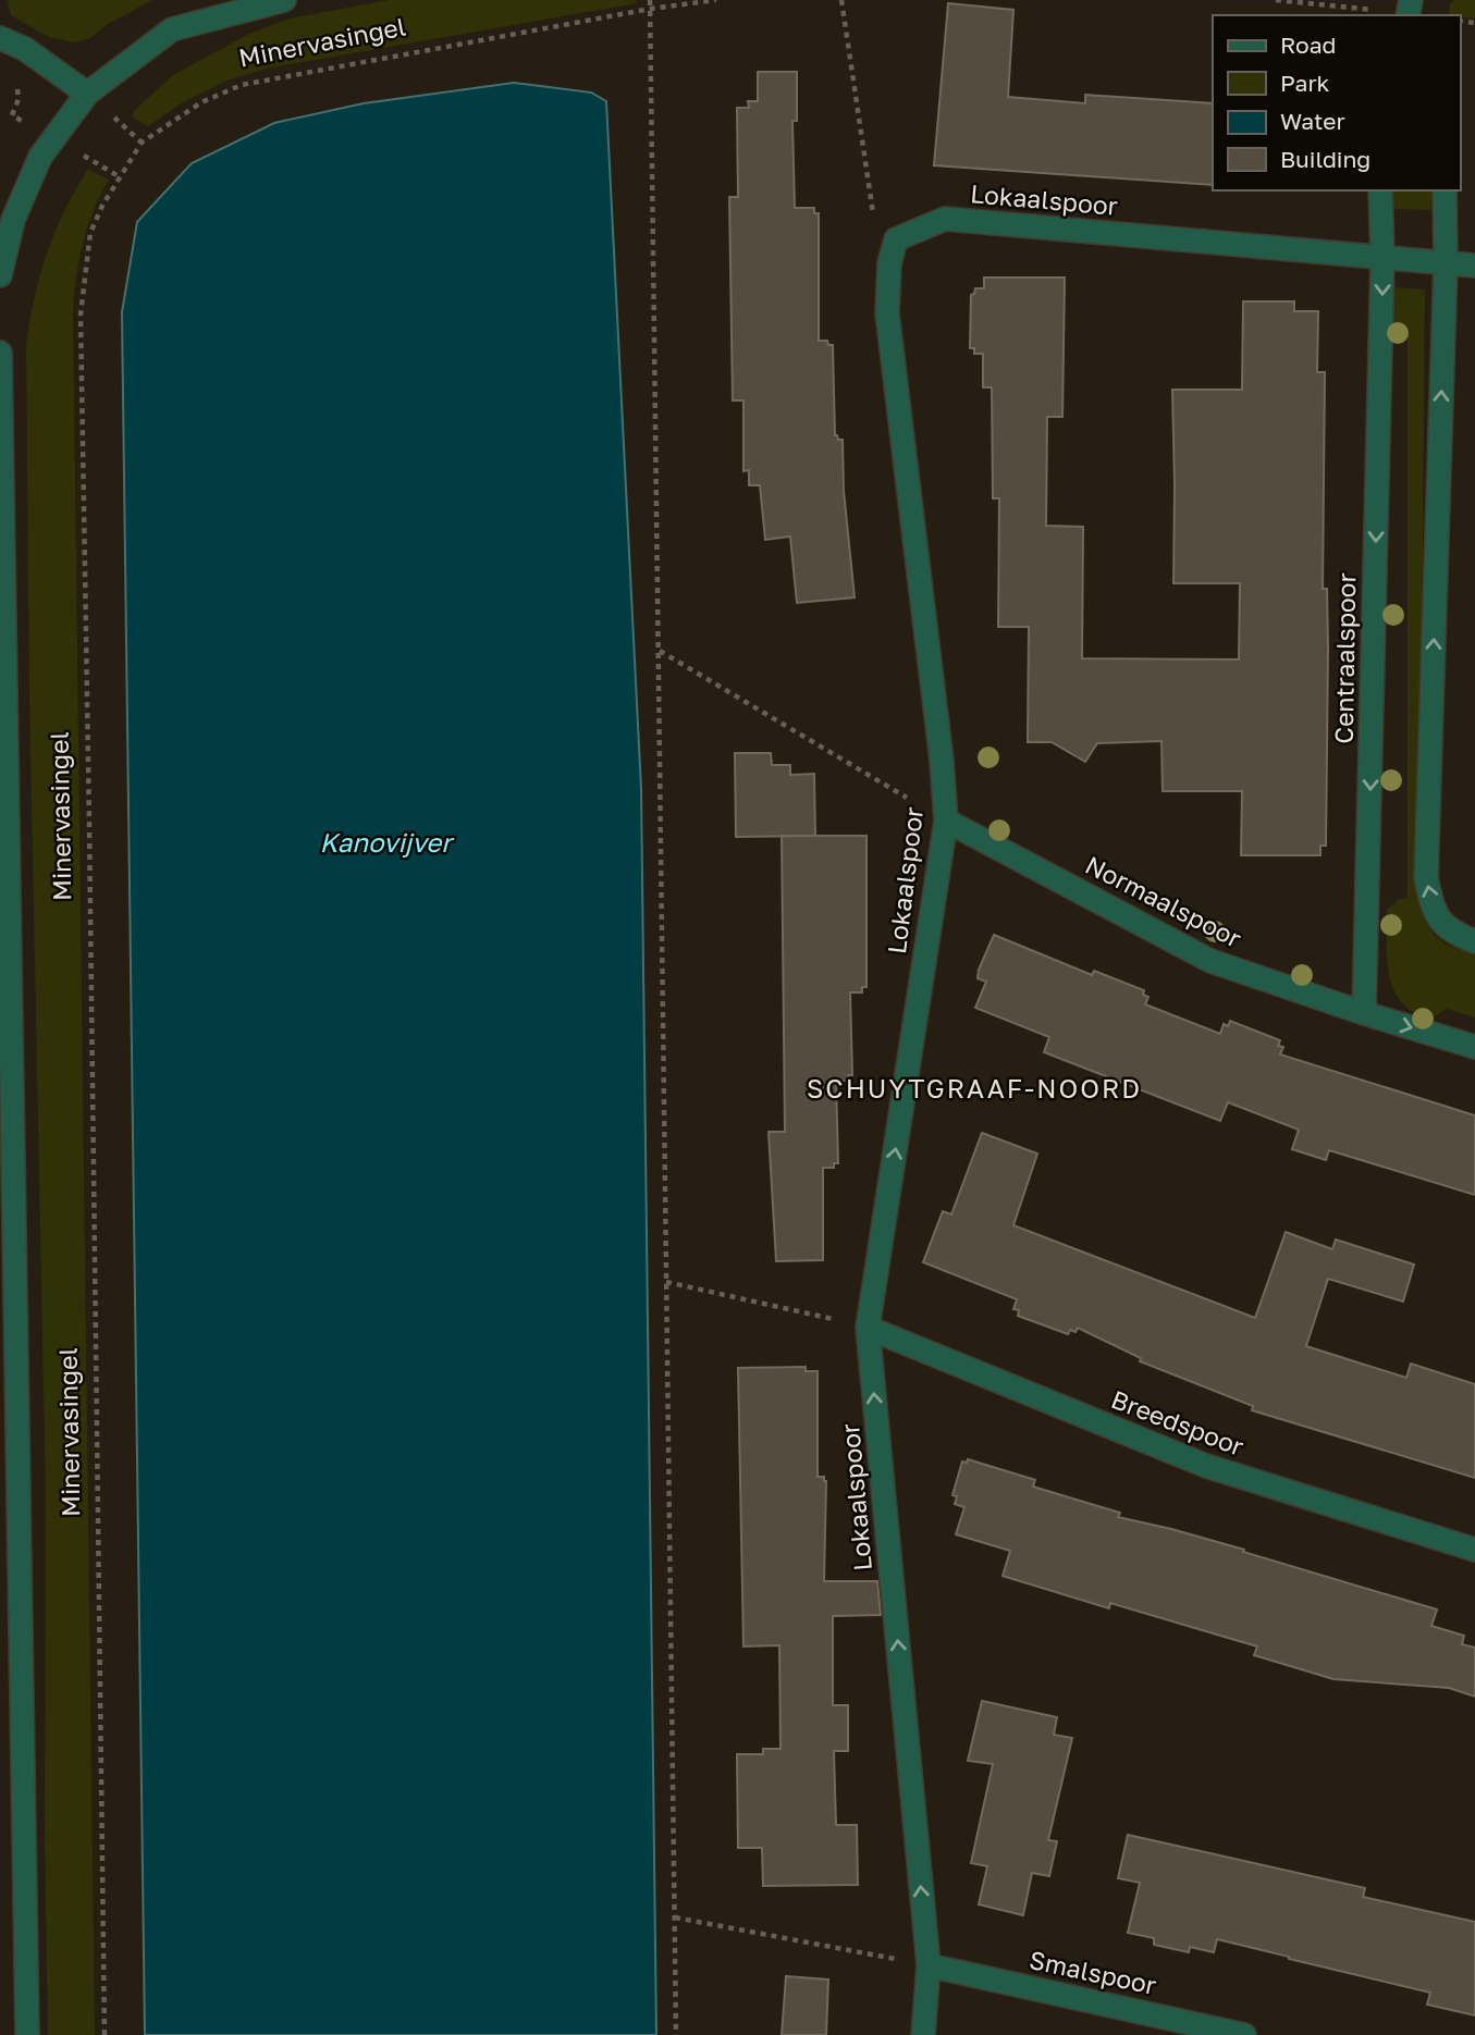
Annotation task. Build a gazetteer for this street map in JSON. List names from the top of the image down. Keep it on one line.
{"streets":{"street":["Minervasingel","Lokaalspoor","Centraalspoor","Normaalspoor","Breedspoor","Smalspoor"]},"crossings":[["Lokaalspoor","Centraalspoor"],["Lokaalspoor","Normaalspoor"],["Lokaalspoor","Breedspoor"],["Lokaalspoor","Smalspoor"],["Centraalspoor","Normaalspoor"]],"one_way":["Lokaalspoor"],"districts":["SCHUYTGRAAF-NOORD"],"water":["Kanovijver"],"legend":["Road","Park","Water","Building"]}
